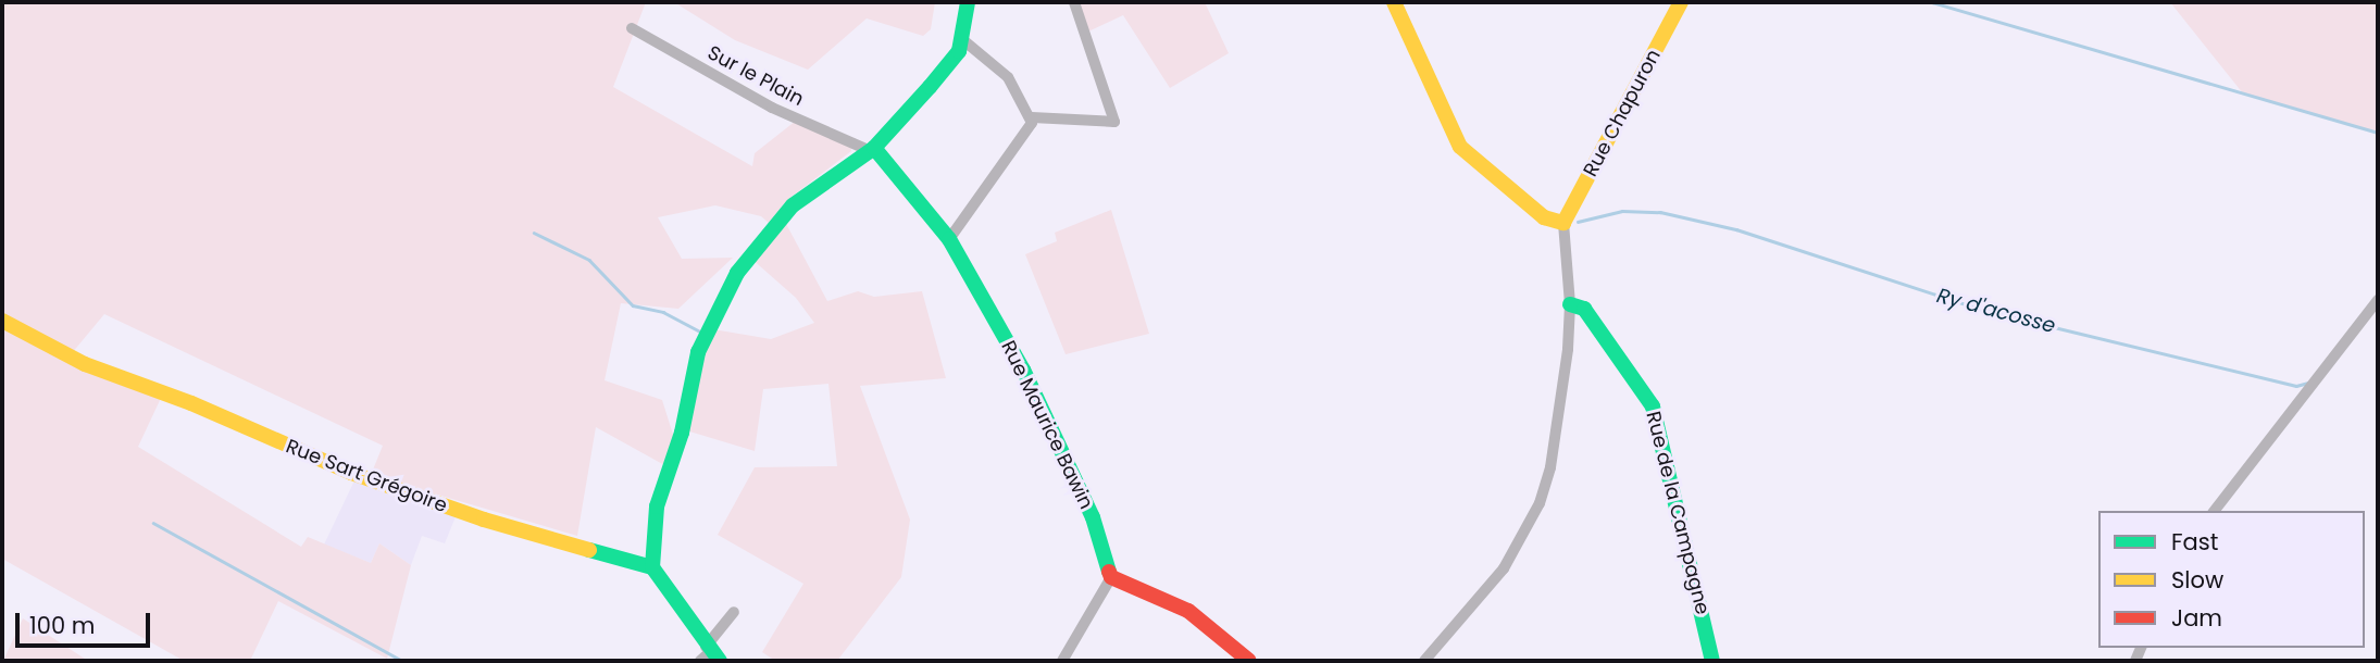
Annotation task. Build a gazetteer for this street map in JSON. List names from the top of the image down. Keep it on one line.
{"streets":{"street":["Sur le Plain","Rue Chapuron","Rue Maurice Bawin","Rue Sart Grégoire","Rue de la Campagne"]},"crossings":[["Sur le Plain","Rue Maurice Bawin"]],"water":["Ry d'acosse"],"legend":["Fast","Slow","Jam"],"scale_bar":"100 m"}
